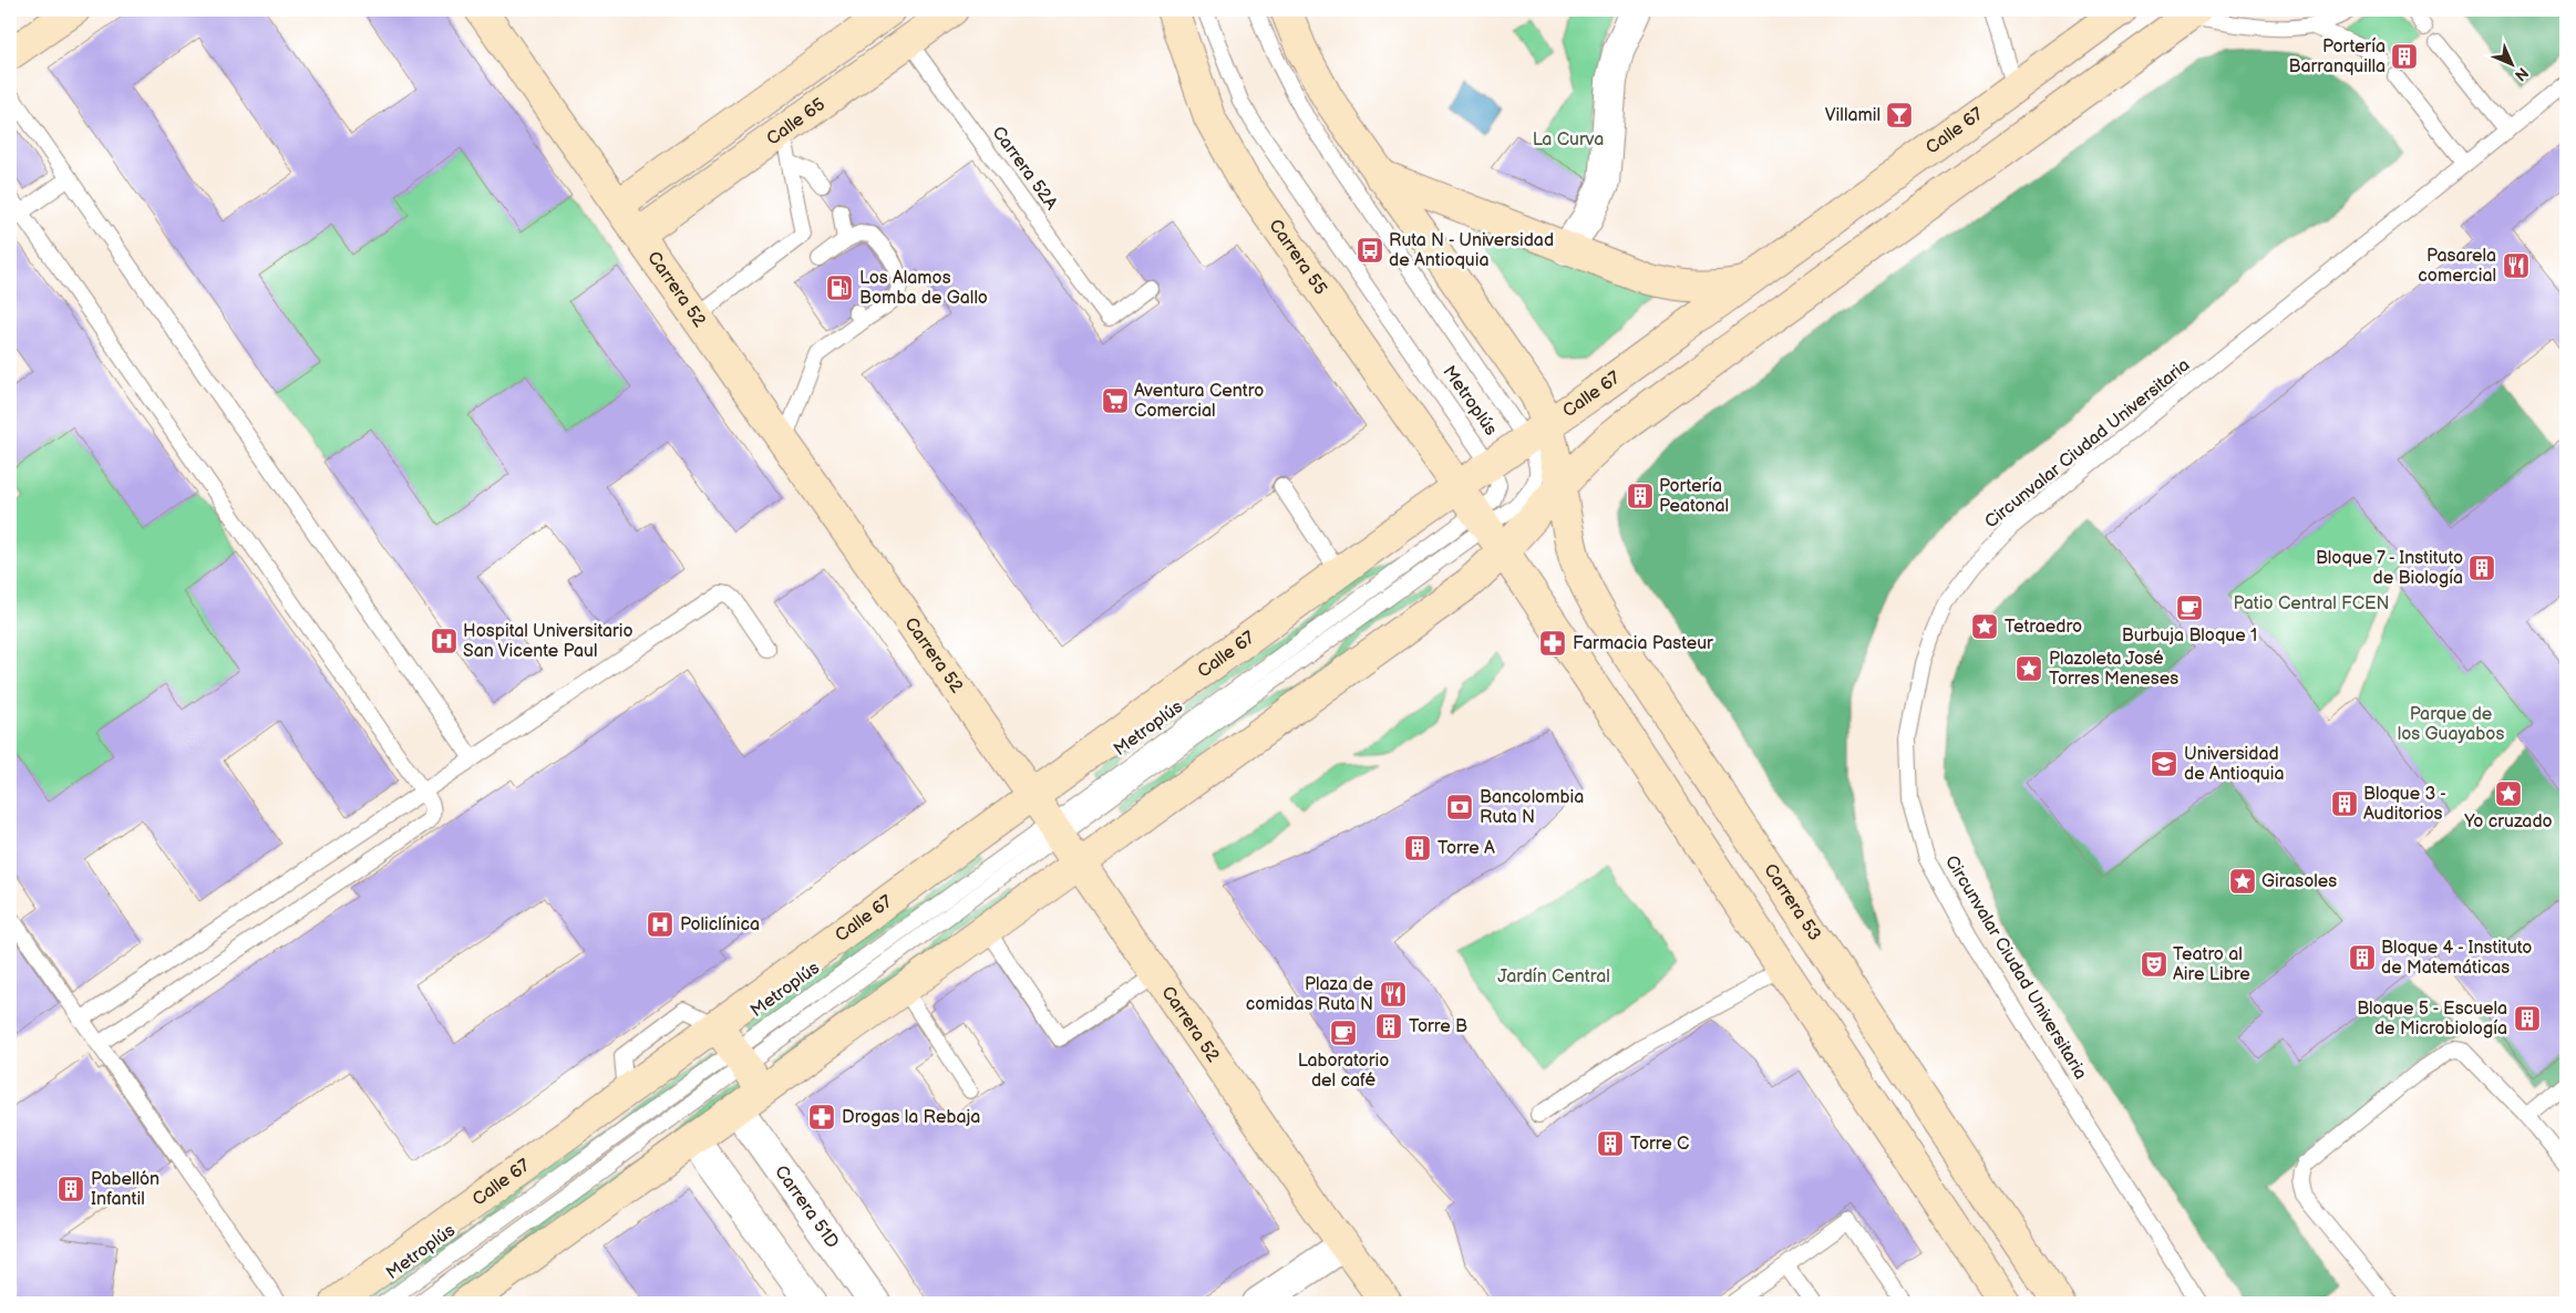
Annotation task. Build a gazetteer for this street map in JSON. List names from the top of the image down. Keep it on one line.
{"streets":{"main road":["Calle 65","Calle 67","Carrera 55","Carrera 52","Carrera 53"],"street":["Carrera 51D"],"lane":["Carrera 52A","Metroplús","Circunvalar Ciudad Universitaria"]},"crossings":[["Calle 65","Carrera 52A"],["Calle 65","Carrera 52"],["Calle 67","Carrera 55"],["Calle 67","Carrera 52"],["Calle 67","Metroplús"],["Calle 67","Carrera 53"],["Carrera 55","Metroplús"],["Carrera 52","Metroplús"],["Metroplús","Carrera 53"]],"parks":["La Curva","Patio Central FCEN","Parque de los Guayabos","Jardín Central"],"places":{"building":["Portería Barranquilla","Portería Peatonal","Bloque 7 - Instituto de Biología","Bloque 3 - Auditorios","Torre A","Bloque 4 - Instituto de Matemáticas","Bloque 5 - Escuela de Microbiología","Torre B","Torre C","Pabellón Infantil"],"bar":["Villamil"],"bus stop":["Ruta N - Universidad de Antioquia"],"restaurant":["Pasarela comercial","Plaza de comidas Ruta N"],"fuel station":["Los Alamos Bomba de Gallo"],"supermarket":["Aventura Centro Comercial"],"cafe":["Burbuja Bloque 1","Laboratorio del café"],"place":["Tetraedro","Plazoleta José Torres Meneses","Yo cruzado","Girasoles"],"hospital":["Hospital Universitario San Vicente Paul","Policlínica"],"pharmacy":["Farmacia Pasteur","Drogas la Rebaja"],"school or university":["Universidad de Antioquia"],"bank":["Bancolombia Ruta N"],"theatre":["Teatro al Aire Libre"]},"north":"bottom right"}
